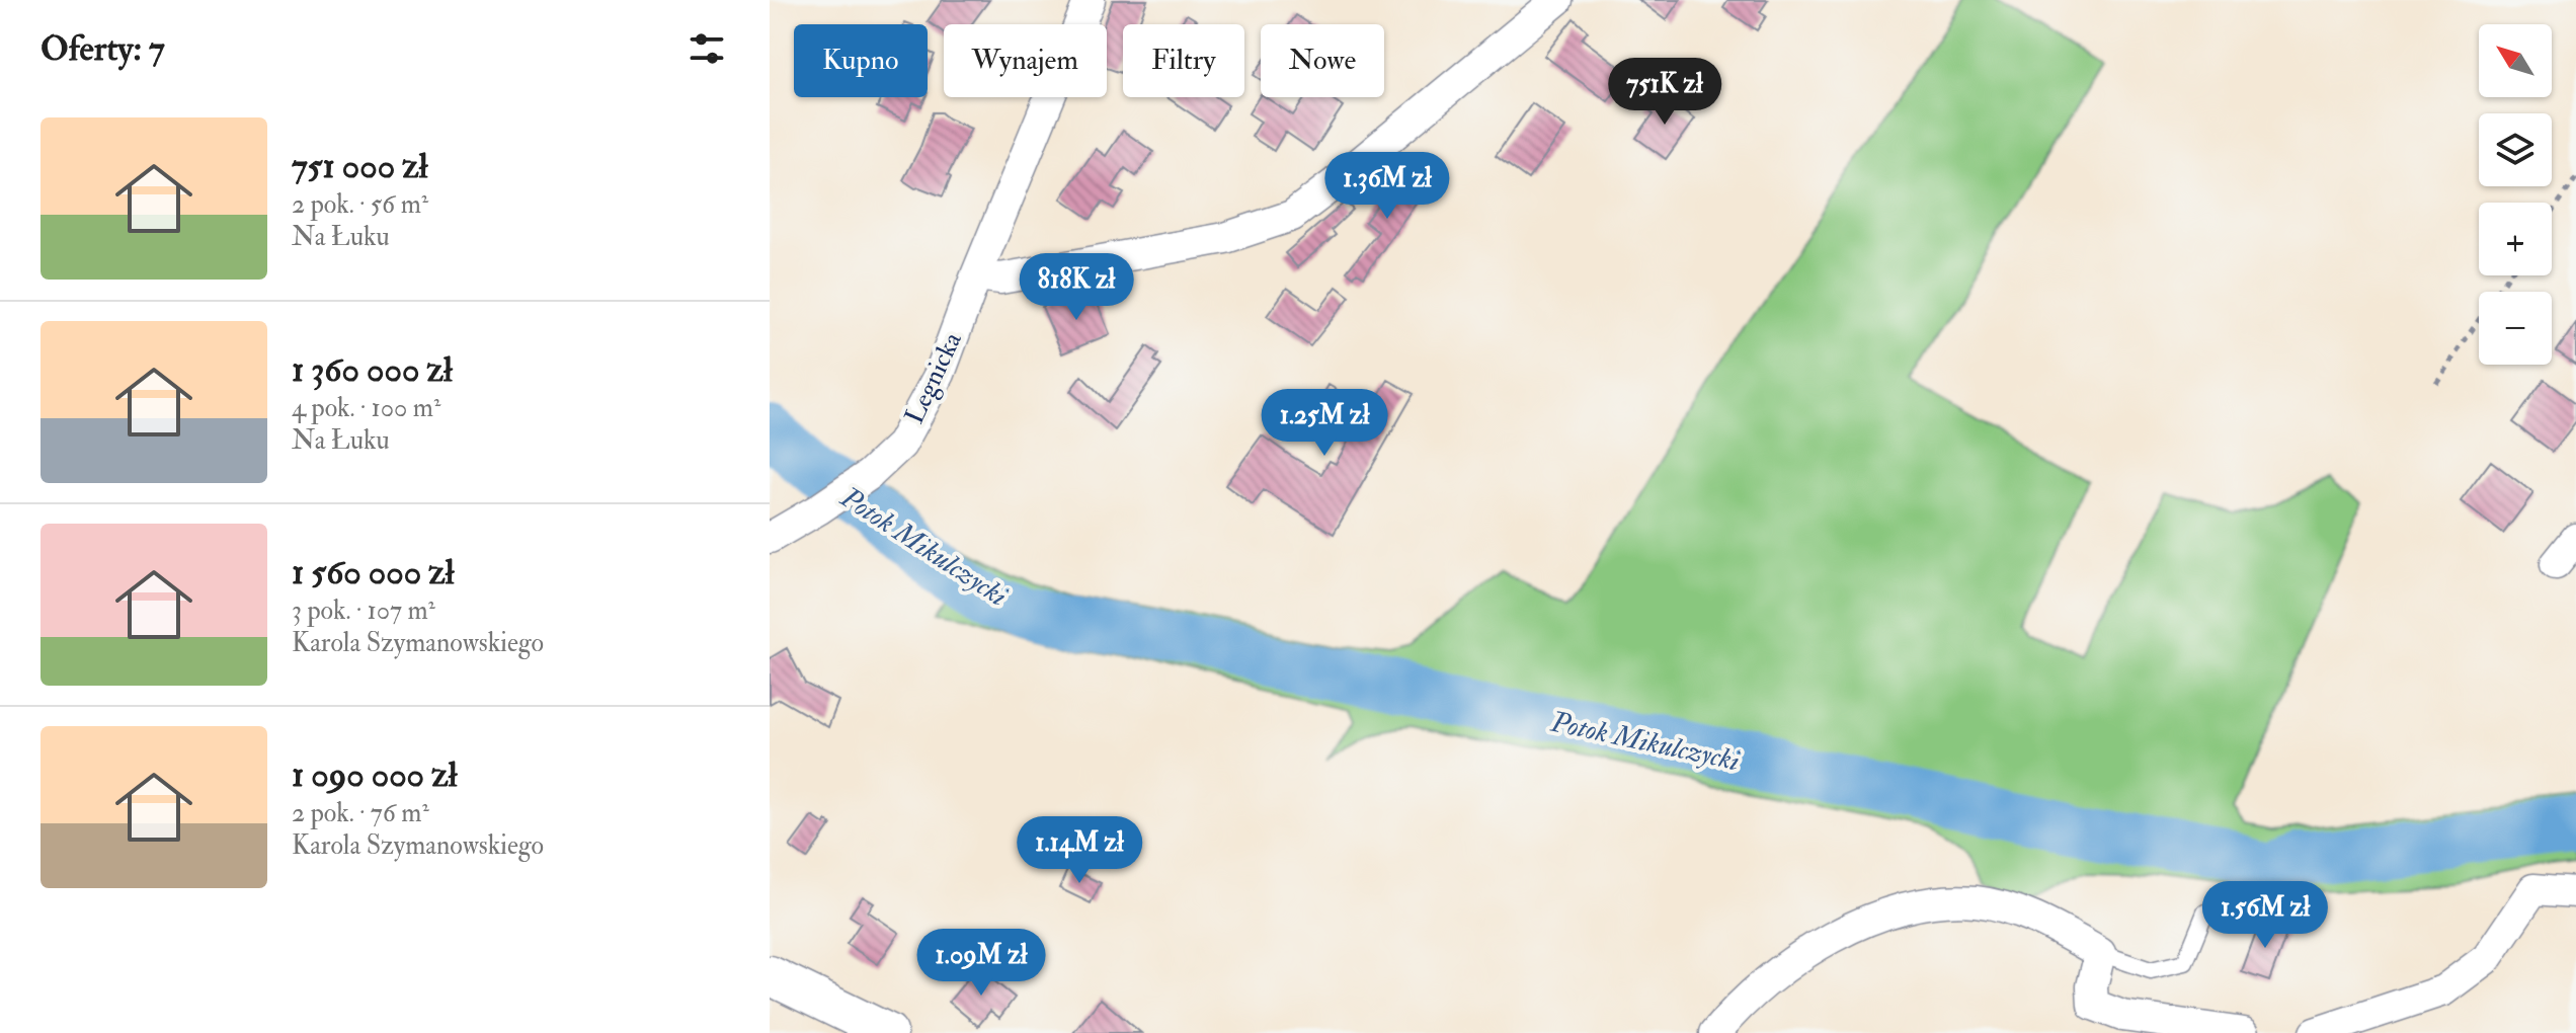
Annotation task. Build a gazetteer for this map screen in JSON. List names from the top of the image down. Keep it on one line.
{"streets":{"street":["Legnicka"]},"water":["Potok Mikulczycki"],"north":"top left","page":{"heading":"Oferty: 7","map_buttons":["+","−"],"chip":["Kupno","Wynajem","Filtry","Nowe"],"price":["751K zł","1.36M zł","818K zł","1.25M zł","1.14M zł","1.56M zł","1.09M zł"],"list":[{"name":"751 000 zł","note":"2 pok. · 56 m² · Na Łuku"},{"name":"1 360 000 zł","note":"4 pok. · 100 m² · Na Łuku"},{"name":"1 560 000 zł","note":"3 pok. · 107 m² · Karola Szymanowskiego"},{"name":"1 090 000 zł","note":"2 pok. · 76 m² · Karola Szymanowskiego"}]}}
